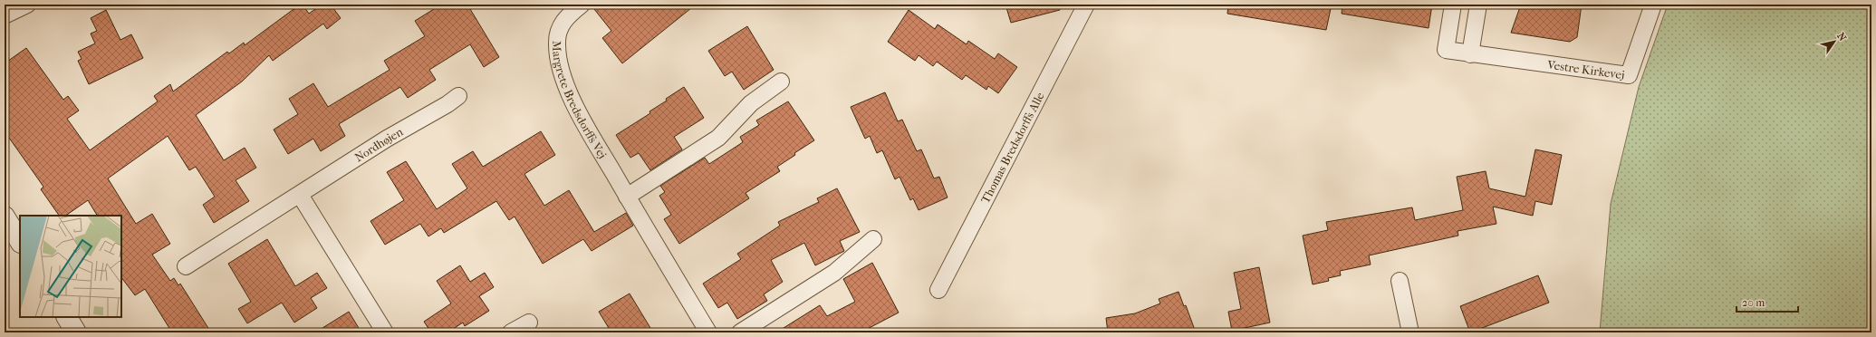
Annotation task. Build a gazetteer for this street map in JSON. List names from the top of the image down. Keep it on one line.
{"streets":{"street":["Vestre Kirkevej","Margrete Bredsdorffs Vej","Nordhøjen","Thomas Bredsdorffs Alle"]},"scale_bar":"20 m","north":"top right"}
